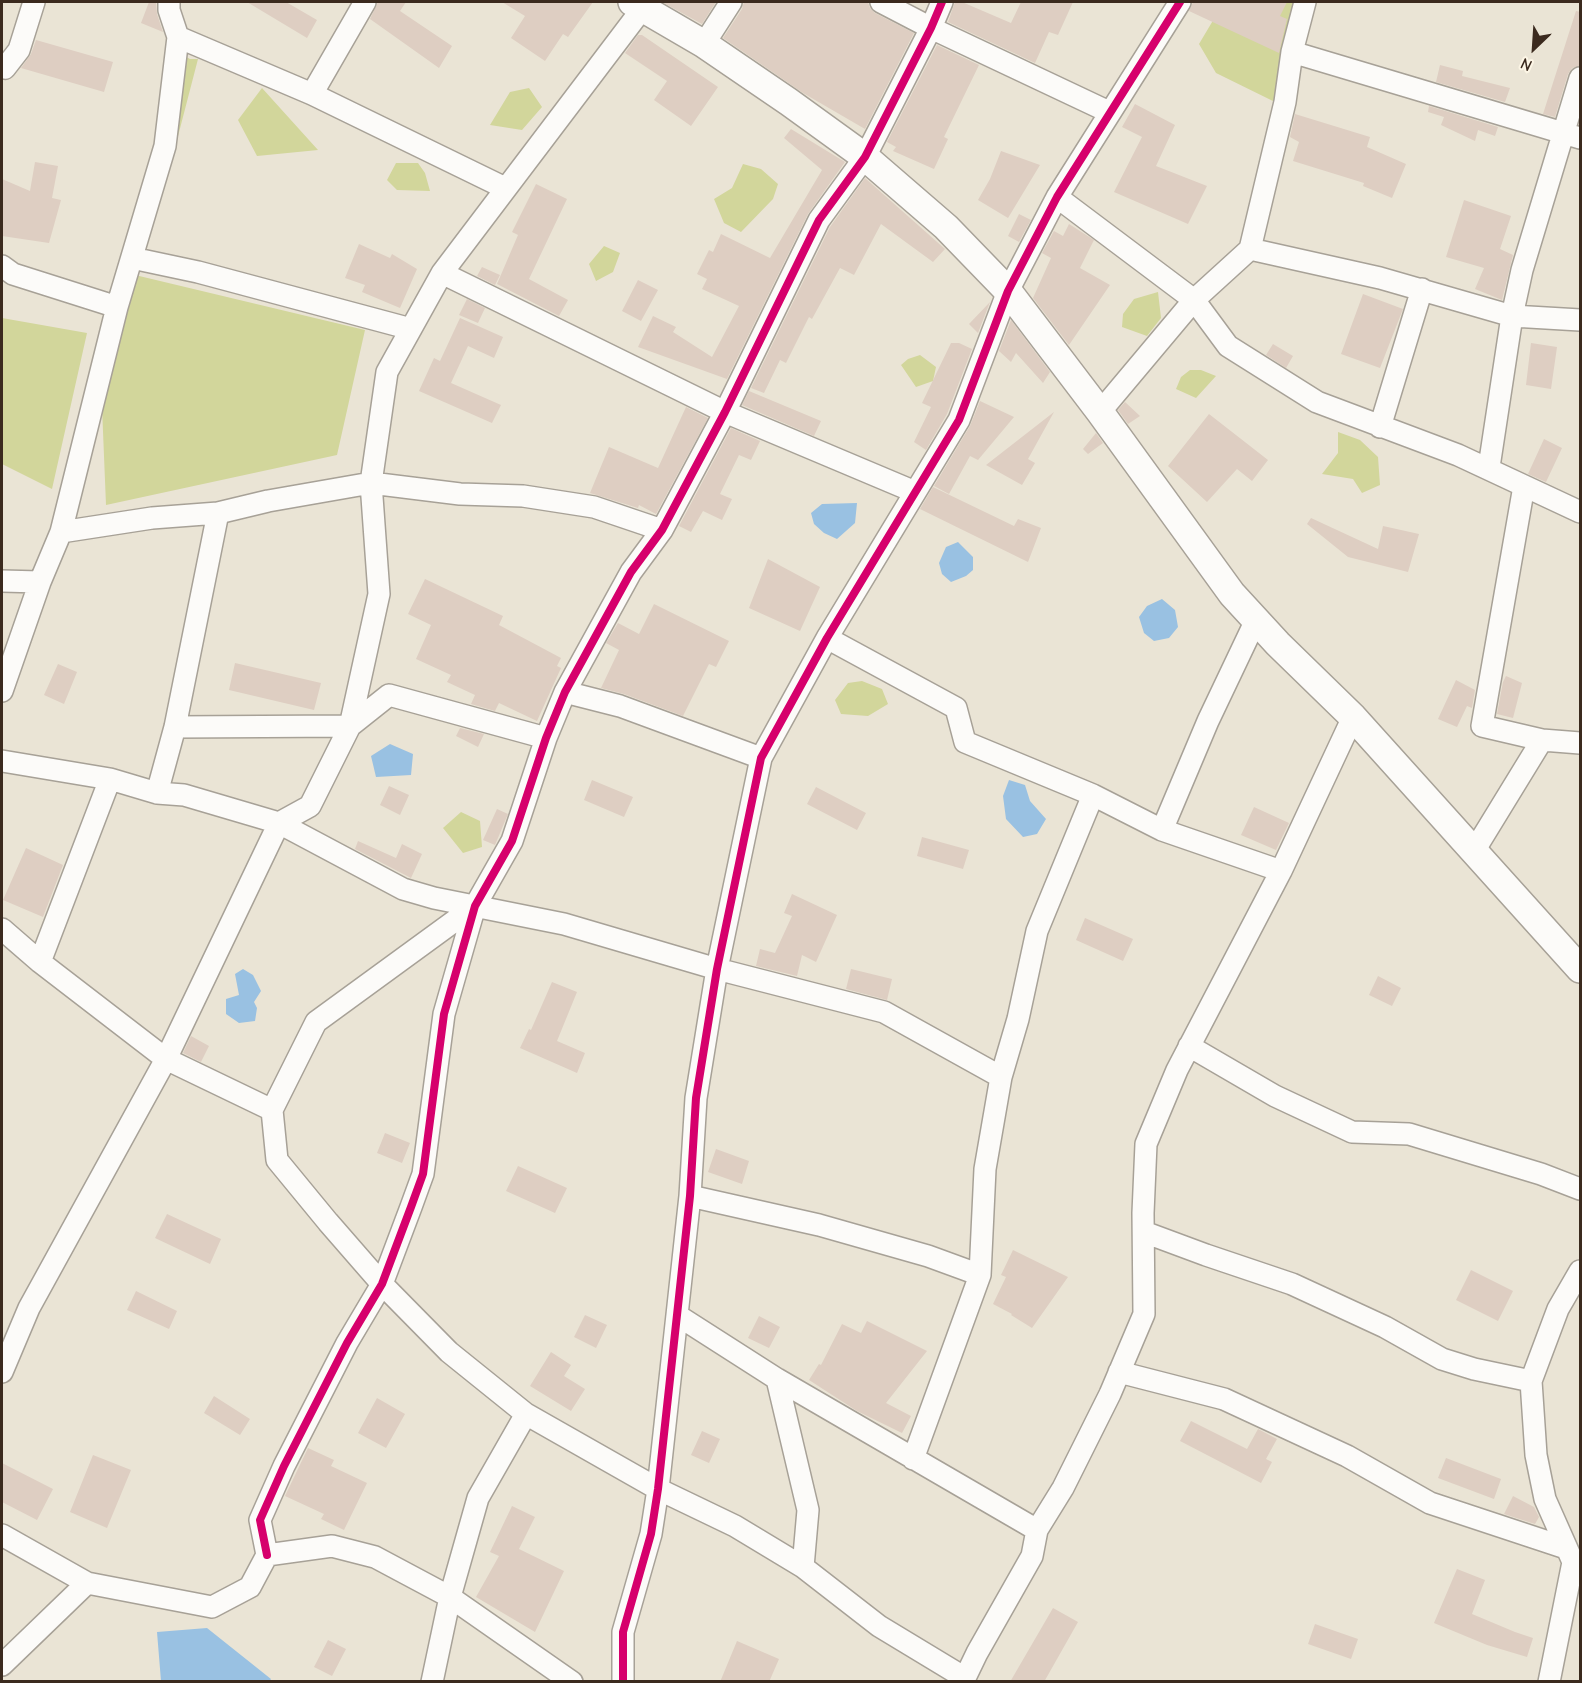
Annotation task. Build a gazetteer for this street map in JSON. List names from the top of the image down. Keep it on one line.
{"north":"bottom left"}
